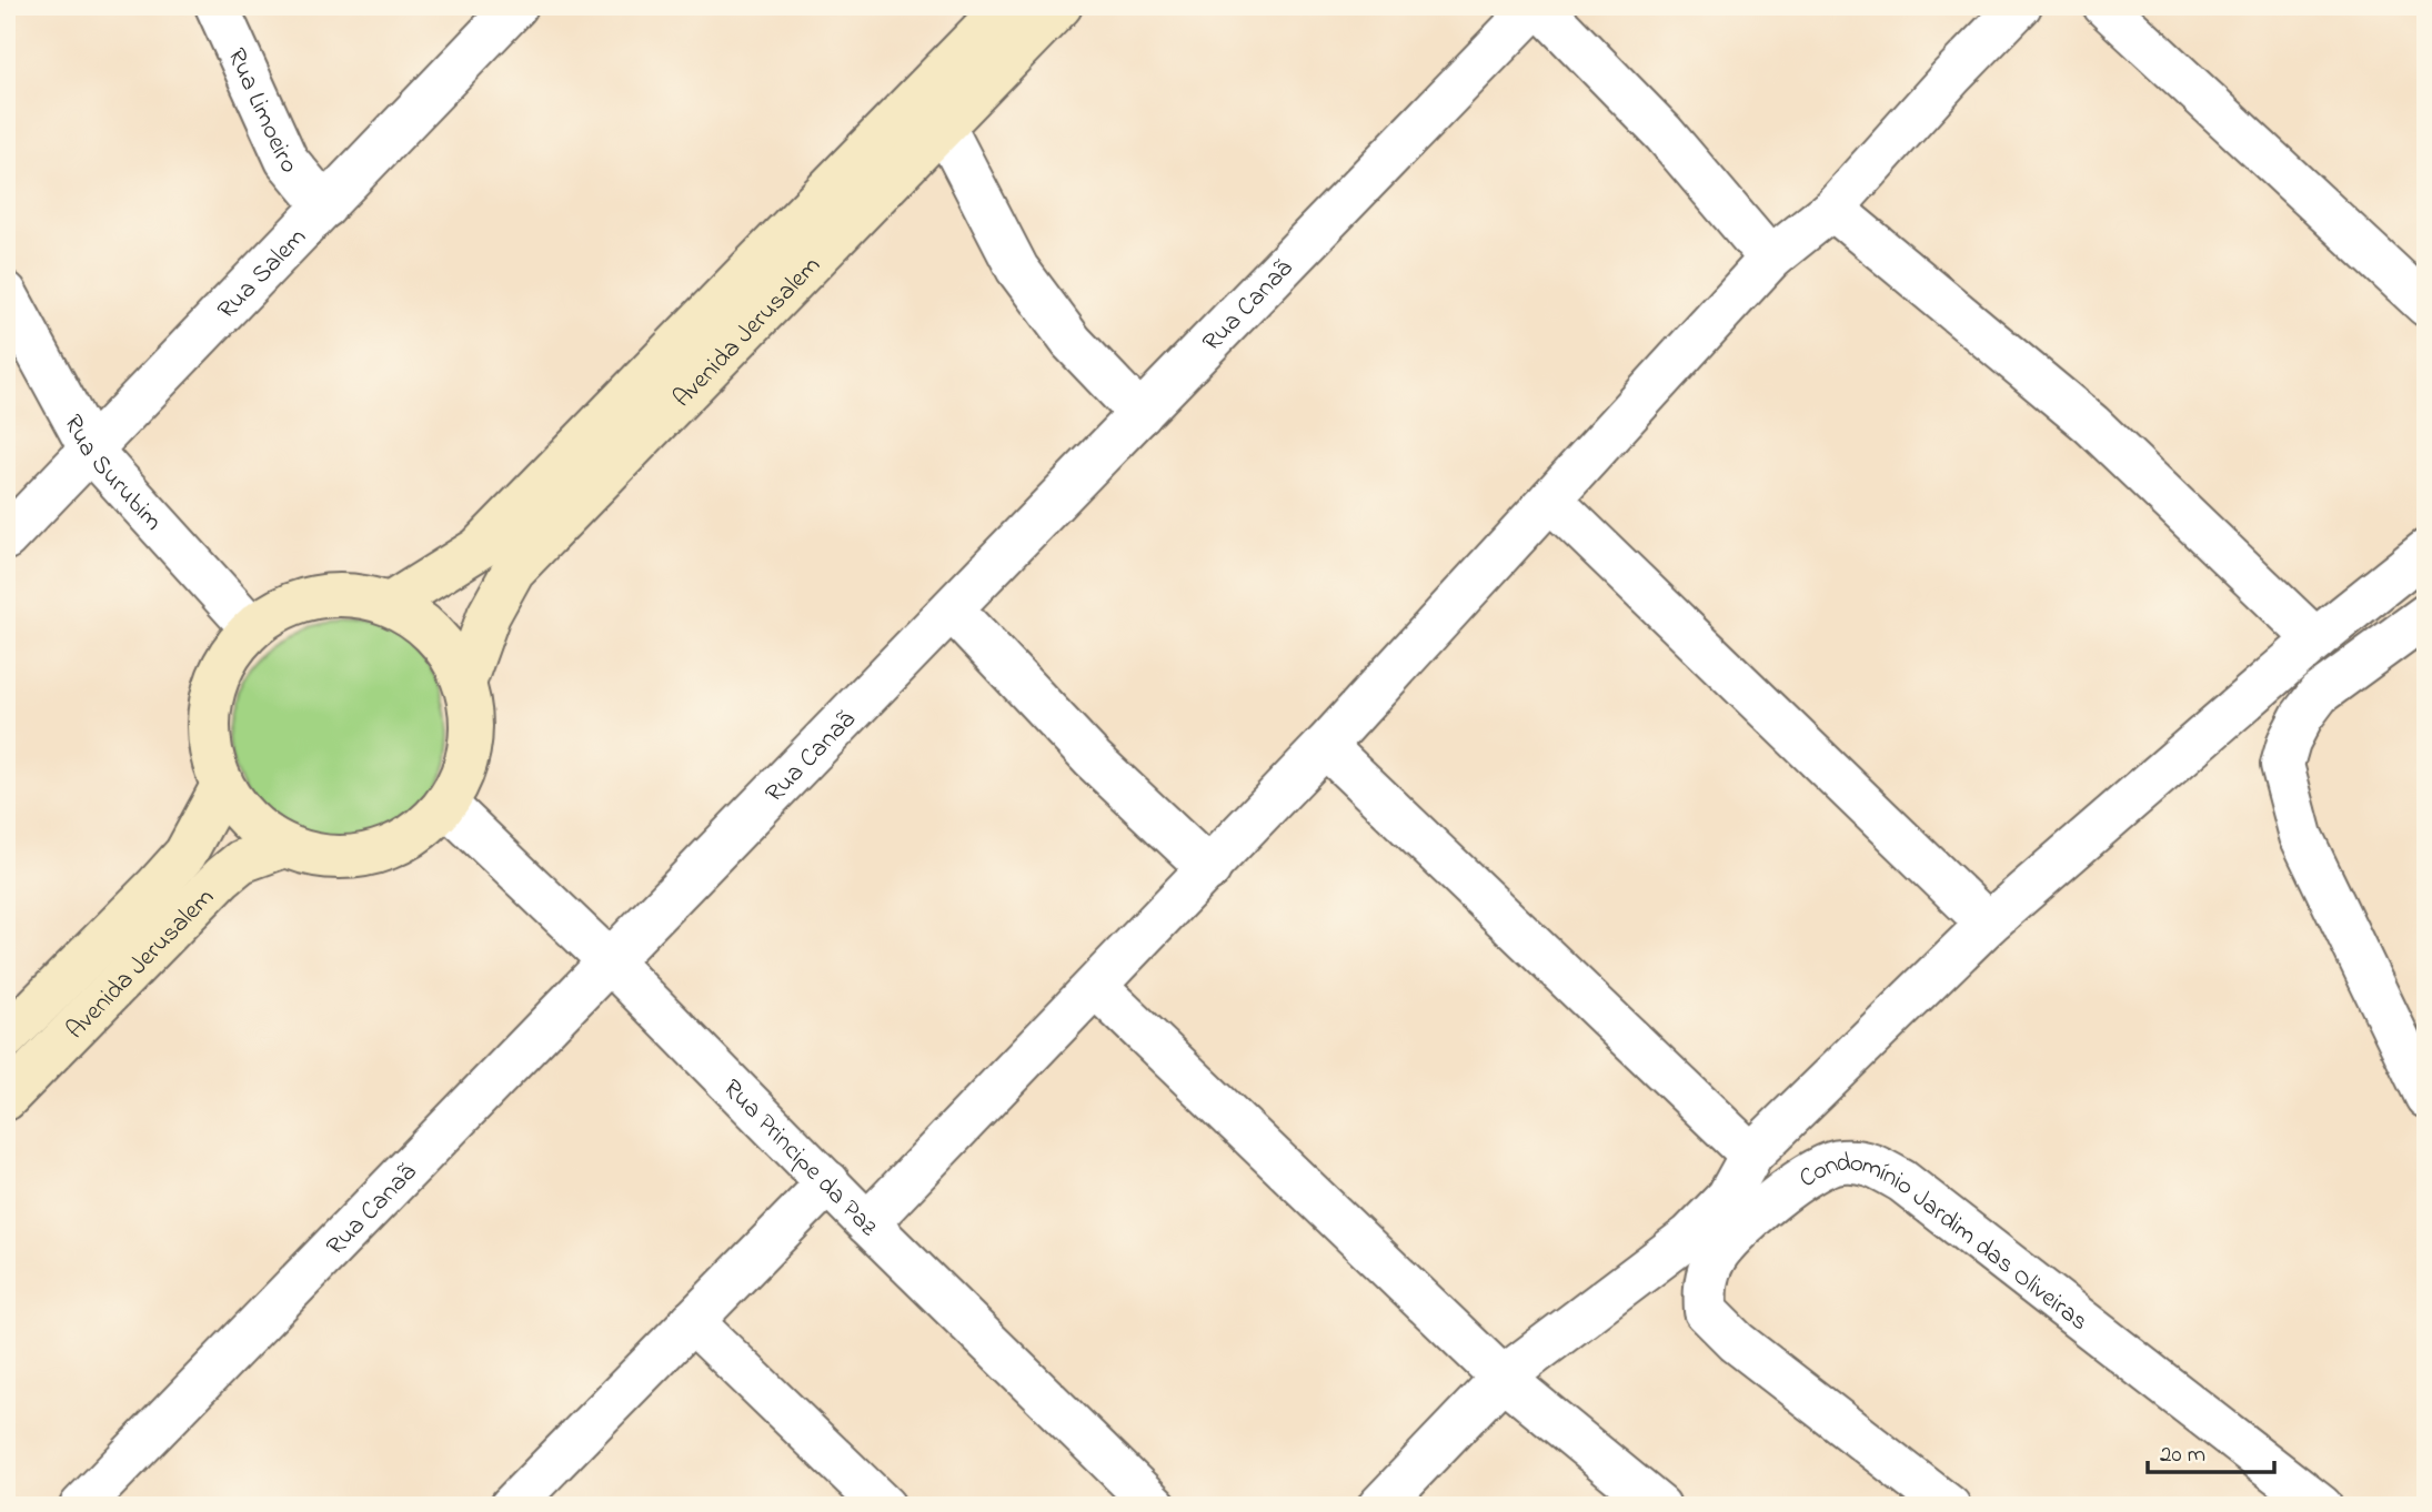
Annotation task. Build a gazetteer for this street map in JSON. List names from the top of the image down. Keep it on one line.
{"streets":{"street":["Rua Limoeiro","Rua Salem","Rua Canaã","Avenida Jerusalem","Rua Surubim","Rua Principe da Paz","Condomínio Jardim das Oliveiras"]},"crossings":[["Rua Limoeiro","Rua Salem"],["Rua Salem","Rua Surubim"],["Rua Canaã","Rua Principe da Paz"],["Avenida Jerusalem","Rua Surubim"],["Avenida Jerusalem","Rua Principe da Paz"],["Rua Surubim","Rua Principe da Paz"]],"scale_bar":"20 m"}
